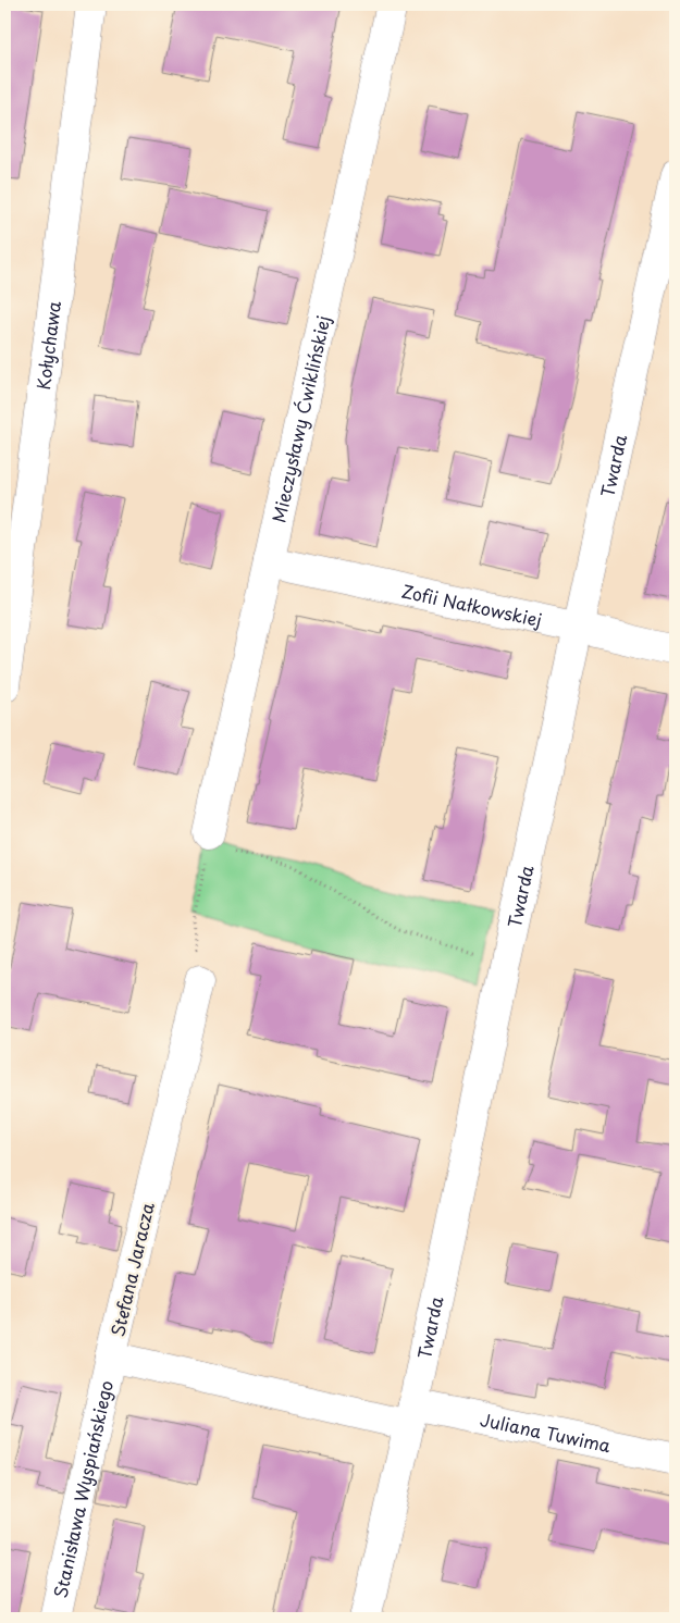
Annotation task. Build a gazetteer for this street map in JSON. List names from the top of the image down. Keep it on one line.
{"streets":{"street":["Kołychawa","Mieczysławy Ćwiklińskiej","Twarda","Zofii Nałkowskiej","Stefana Jaracza","Juliana Tuwima","Stanisława Wyspiańskiego"]},"crossings":[["Mieczysławy Ćwiklińskiej","Zofii Nałkowskiej"],["Twarda","Zofii Nałkowskiej"],["Twarda","Stefana Jaracza"],["Twarda","Juliana Tuwima"],["Stefana Jaracza","Juliana Tuwima"],["Stefana Jaracza","Stanisława Wyspiańskiego"]]}
